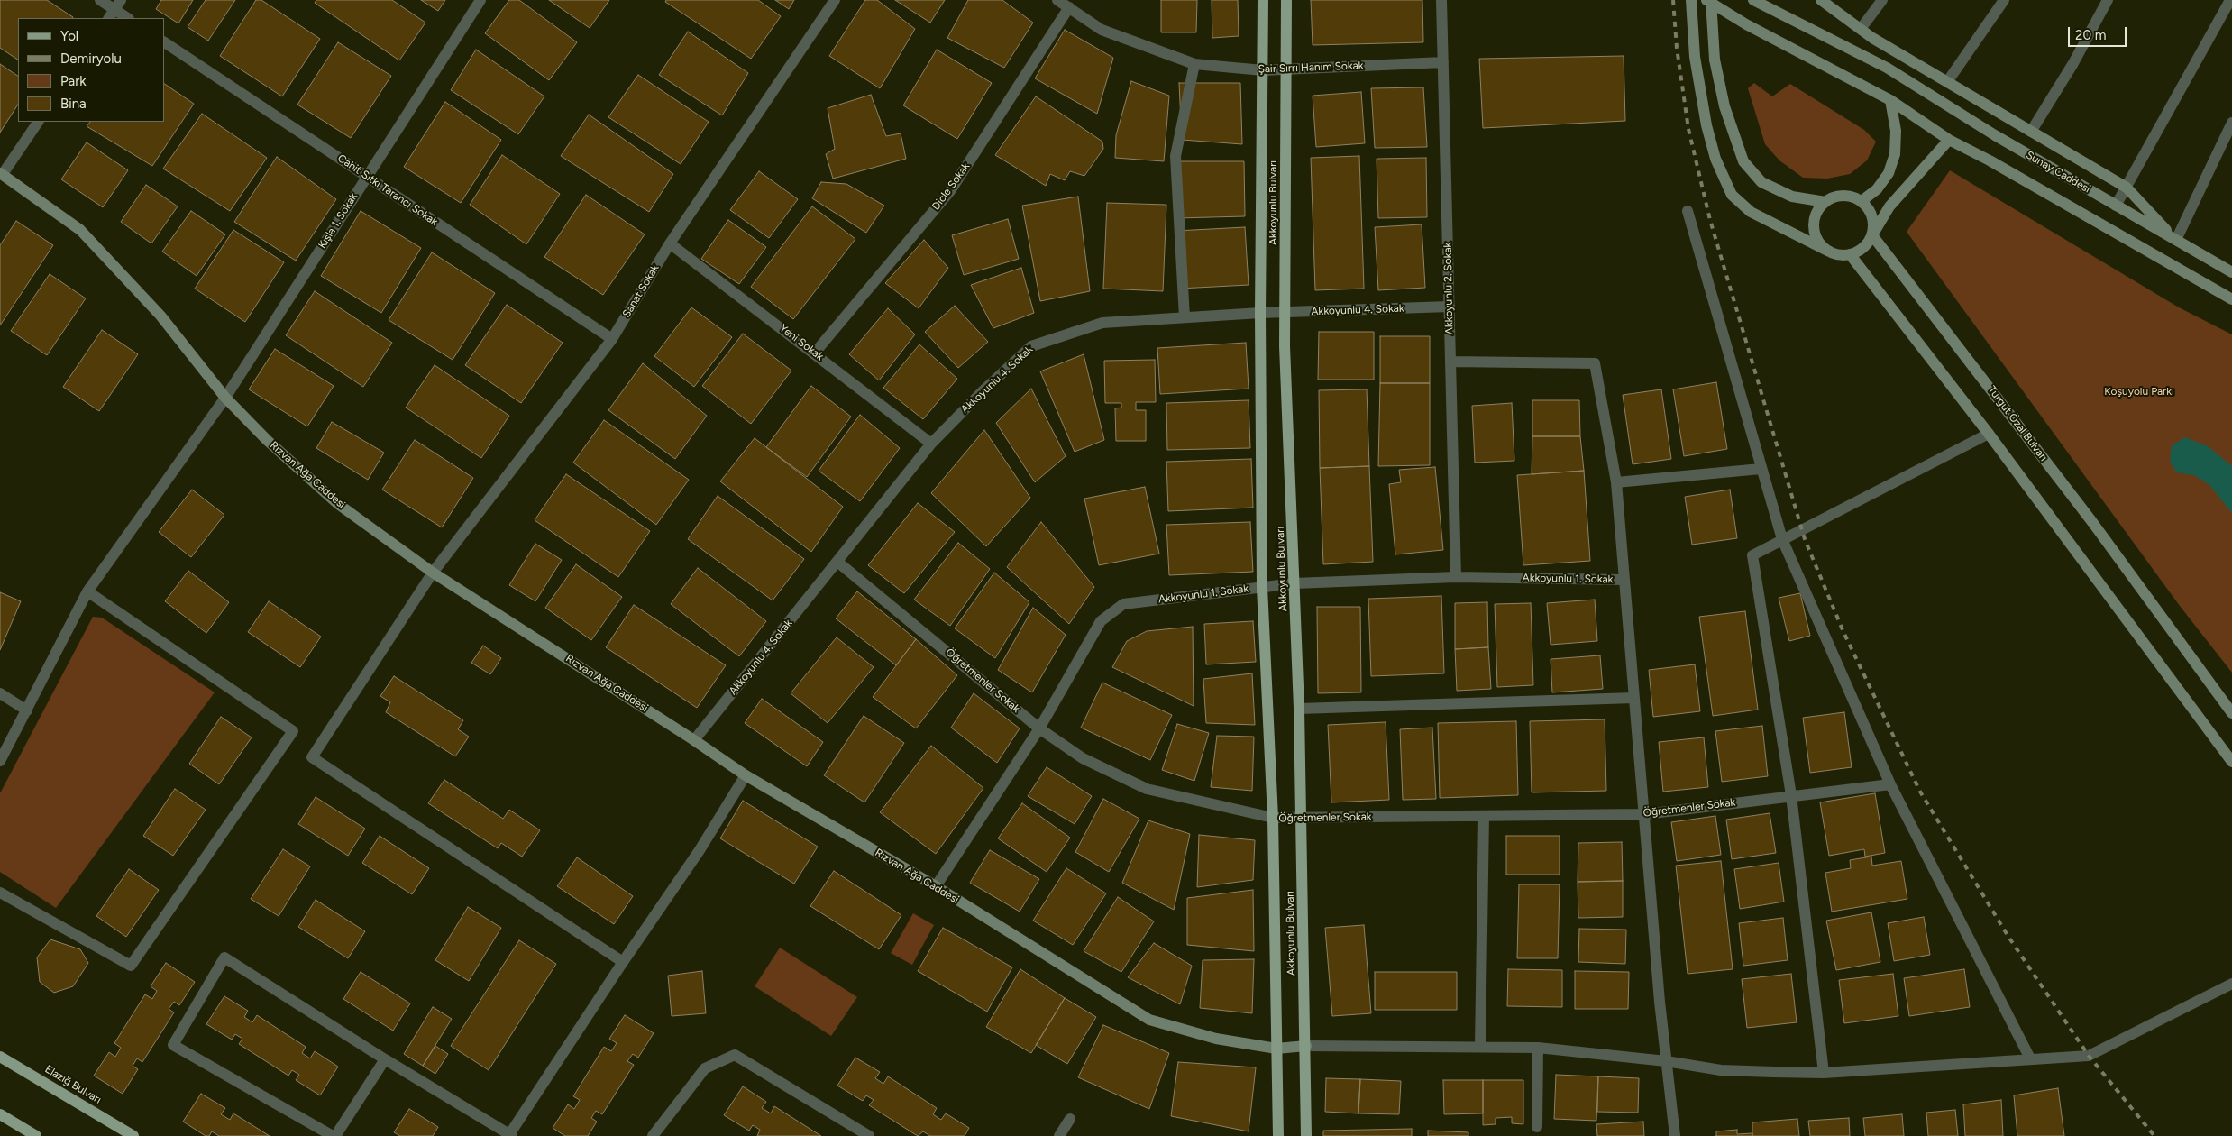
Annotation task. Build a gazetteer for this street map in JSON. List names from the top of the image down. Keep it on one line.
{"streets":{"main road":["Sunay Caddesi","Akkoyunlu Bulvarı","Turgut Özal Bulvarı","Rızvan Ağa Caddesi","Elazığ Bulvarı"],"street":["Şair Sırrı Hanım Sokak","Dicle Sokak","Cahit Sıtkı Tarancı Sokak","Kışla 1. Sokak","Akkoyunlu 2. Sokak","Sanat Sokak","Akkoyunlu 4. Sokak","Yeni Sokak","Akkoyunlu 1. Sokak","Öğretmenler Sokak"]},"crossings":[["Şair Sırrı Hanım Sokak","Dicle Sokak"],["Şair Sırrı Hanım Sokak","Akkoyunlu Bulvarı"],["Şair Sırrı Hanım Sokak","Akkoyunlu 2. Sokak"],["Dicle Sokak","Yeni Sokak"],["Cahit Sıtkı Tarancı Sokak","Kışla 1. Sokak"],["Cahit Sıtkı Tarancı Sokak","Sanat Sokak"],["Akkoyunlu Bulvarı","Akkoyunlu 4. Sokak"],["Akkoyunlu Bulvarı","Rızvan Ağa Caddesi"],["Akkoyunlu Bulvarı","Akkoyunlu 1. Sokak"],["Akkoyunlu Bulvarı","Öğretmenler Sokak"],["Kışla 1. Sokak","Rızvan Ağa Caddesi"],["Akkoyunlu 2. Sokak","Akkoyunlu 4. Sokak"],["Akkoyunlu 2. Sokak","Akkoyunlu 1. Sokak"],["Sanat Sokak","Yeni Sokak"],["Sanat Sokak","Rızvan Ağa Caddesi"],["Akkoyunlu 4. Sokak","Yeni Sokak"],["Akkoyunlu 4. Sokak","Rızvan Ağa Caddesi"],["Akkoyunlu 4. Sokak","Öğretmenler Sokak"],["Rızvan Ağa Caddesi","Akkoyunlu 1. Sokak"],["Akkoyunlu 1. Sokak","Öğretmenler Sokak"]],"parks":["Koşuyolu Parkı"],"legend":["Yol","Demiryolu","Park","Bina"],"scale_bar":"20 m"}
